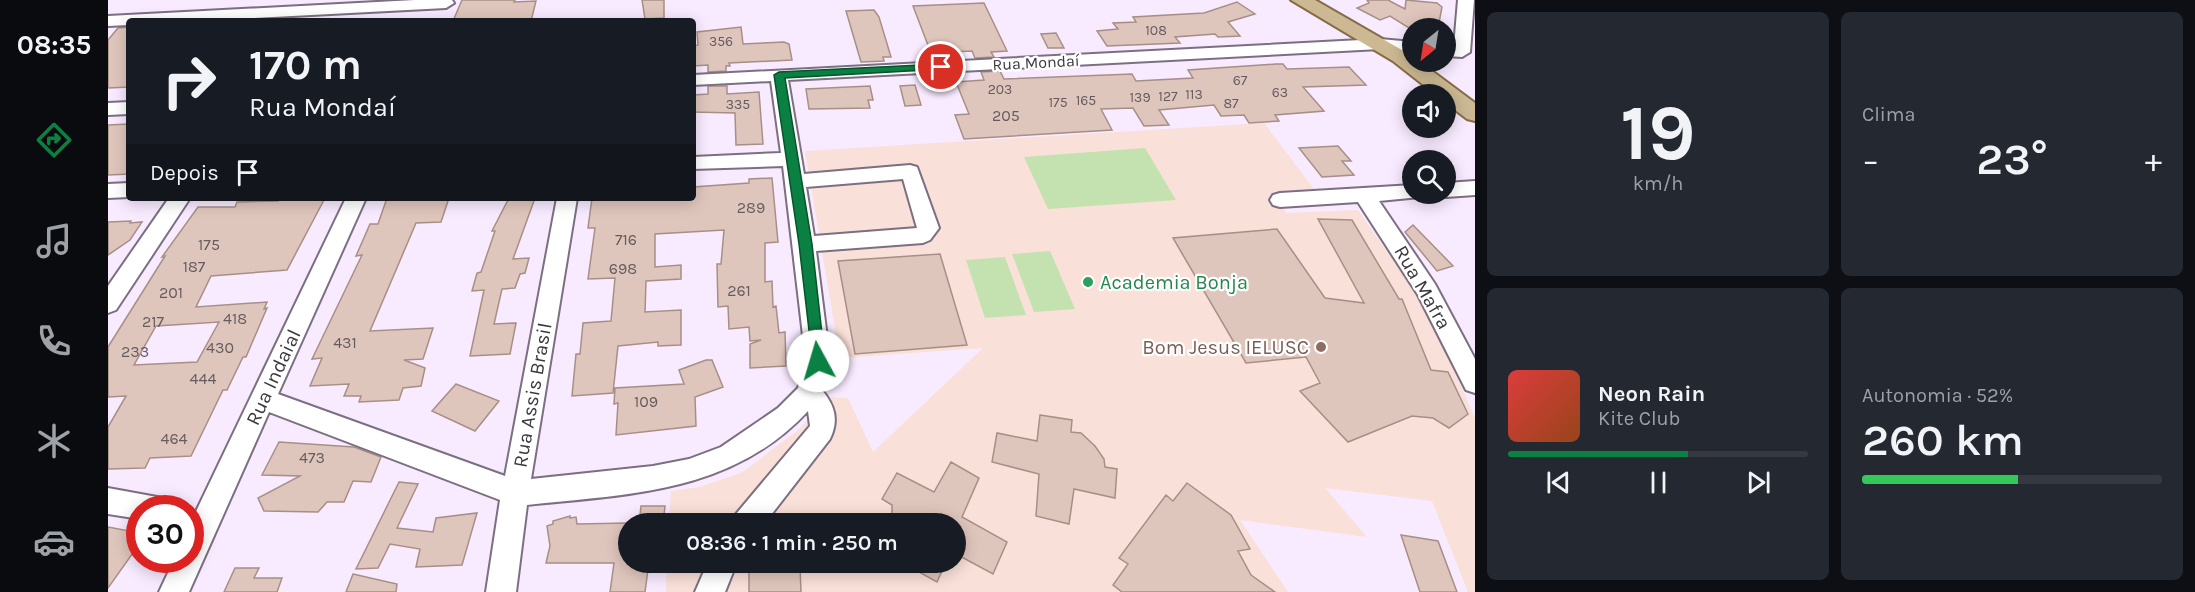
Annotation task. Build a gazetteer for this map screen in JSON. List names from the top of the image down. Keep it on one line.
{"streets":{"street":["Rua Mondaí","Rua Mafra","Rua Indaial","Rua Assis Brasil"]},"places":["Academia Bonja","Bom Jesus IELUSC"],"house_numbers":["108","356","67","203","63","113","127","139","165","175","87","335","205","289","716","175","187","698","261","201","418","217","431","430","233","444","109","464","473"],"north":"bottom left","page":{"tabs":"08:35","tile":[["19","km/h"],"Clima",["Autonomia · 52%","260 km"]],"turn":["170 m","Rua Mondaí"],"heat":["−","23°","+"],"then":"Depois","song":["Neon Rain","Kite Club"],"limit":"30","trip":"08:36 · 1 min · 250 m"}}
